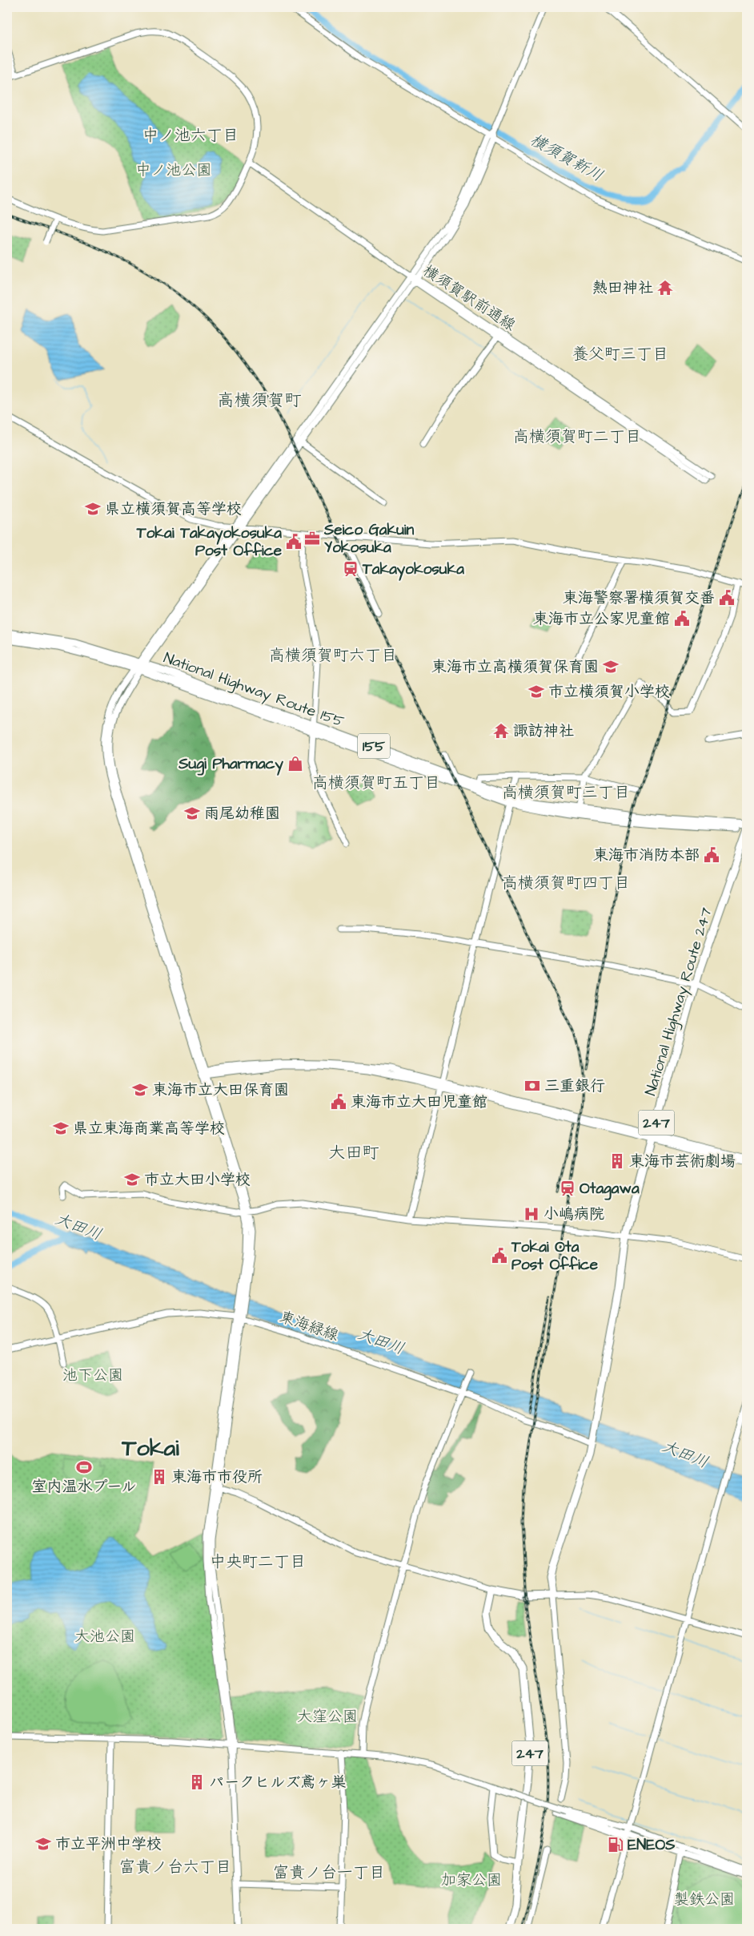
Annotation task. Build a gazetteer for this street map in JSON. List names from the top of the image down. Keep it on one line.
{"streets":{"highway":["National Highway Route 155","155","National Highway Route 247","247"],"street":["横須賀駅前通線","東海緑線"]},"crossings":[["National Highway Route 155","National Highway Route 247"],["National Highway Route 247","東海緑線"]],"districts":["中ノ池六丁目","養父町三丁目","高横須賀町","高横須賀町二丁目","高横須賀町六丁目","高横須賀町五丁目","高横須賀町三丁目","高横須賀町四丁目","大田町","Tokai","中央町二丁目","富貴ノ台六丁目","富貴ノ台一丁目"],"water":["横須賀新川","大田川"],"parks":["中ノ池公園","池下公園","大池公園","大窪公園","加家公園","製鉄公園"],"places":{"temple":["熱田神社","諏訪神社"],"school or university":["県立横須賀高等学校","東海市立高横須賀保育園","市立横須賀小学校","雨尾幼稚園","東海市立大田保育園","県立東海商業高等学校","市立大田小学校","市立平洲中学校"],"office":["Seico Gakuin Yokosuka"],"public building":["Tokai Takayokosuka Post Office","東海警察署横須賀交番","東海市立公家児童館","東海市消防本部","東海市立大田児童館","Tokai Ota Post Office"],"station":["Takayokosuka","Otagawa"],"shop":["Sugi Pharmacy"],"bank":["三重銀行"],"building":["東海市芸術劇場","東海市市役所","パークヒルズ鳶ヶ巣"],"hospital":["小嶋病院"],"sports":["室内温水プール"],"fuel station":["ENEOS"]}}
